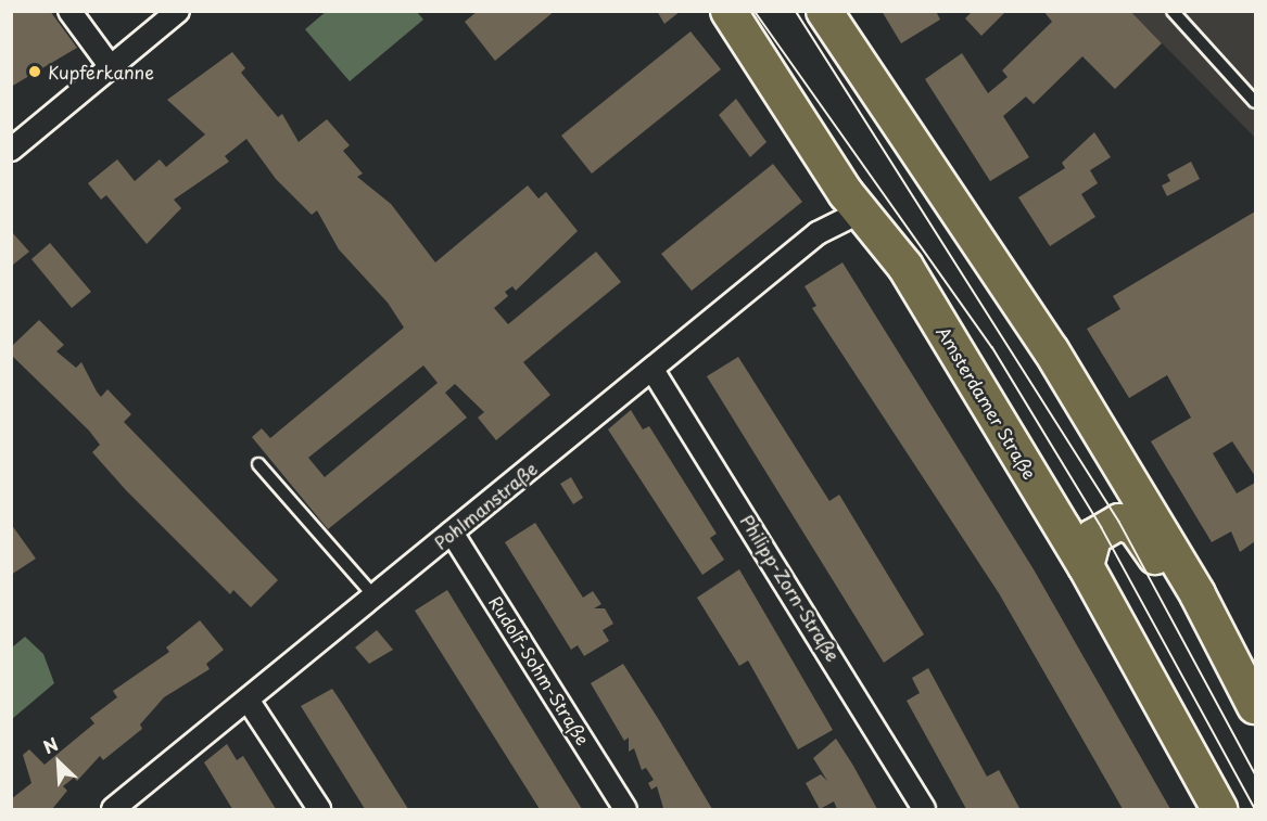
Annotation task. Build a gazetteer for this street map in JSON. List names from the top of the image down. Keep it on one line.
{"streets":{"main road":["Amsterdamer Straße"],"street":["Pohlmanstraße","Philipp-Zorn-Straße","Rudolf-Sohm-Straße"]},"crossings":[["Amsterdamer Straße","Pohlmanstraße"],["Pohlmanstraße","Philipp-Zorn-Straße"],["Pohlmanstraße","Rudolf-Sohm-Straße"]],"places":["Kupferkanne"],"north":"top left"}
